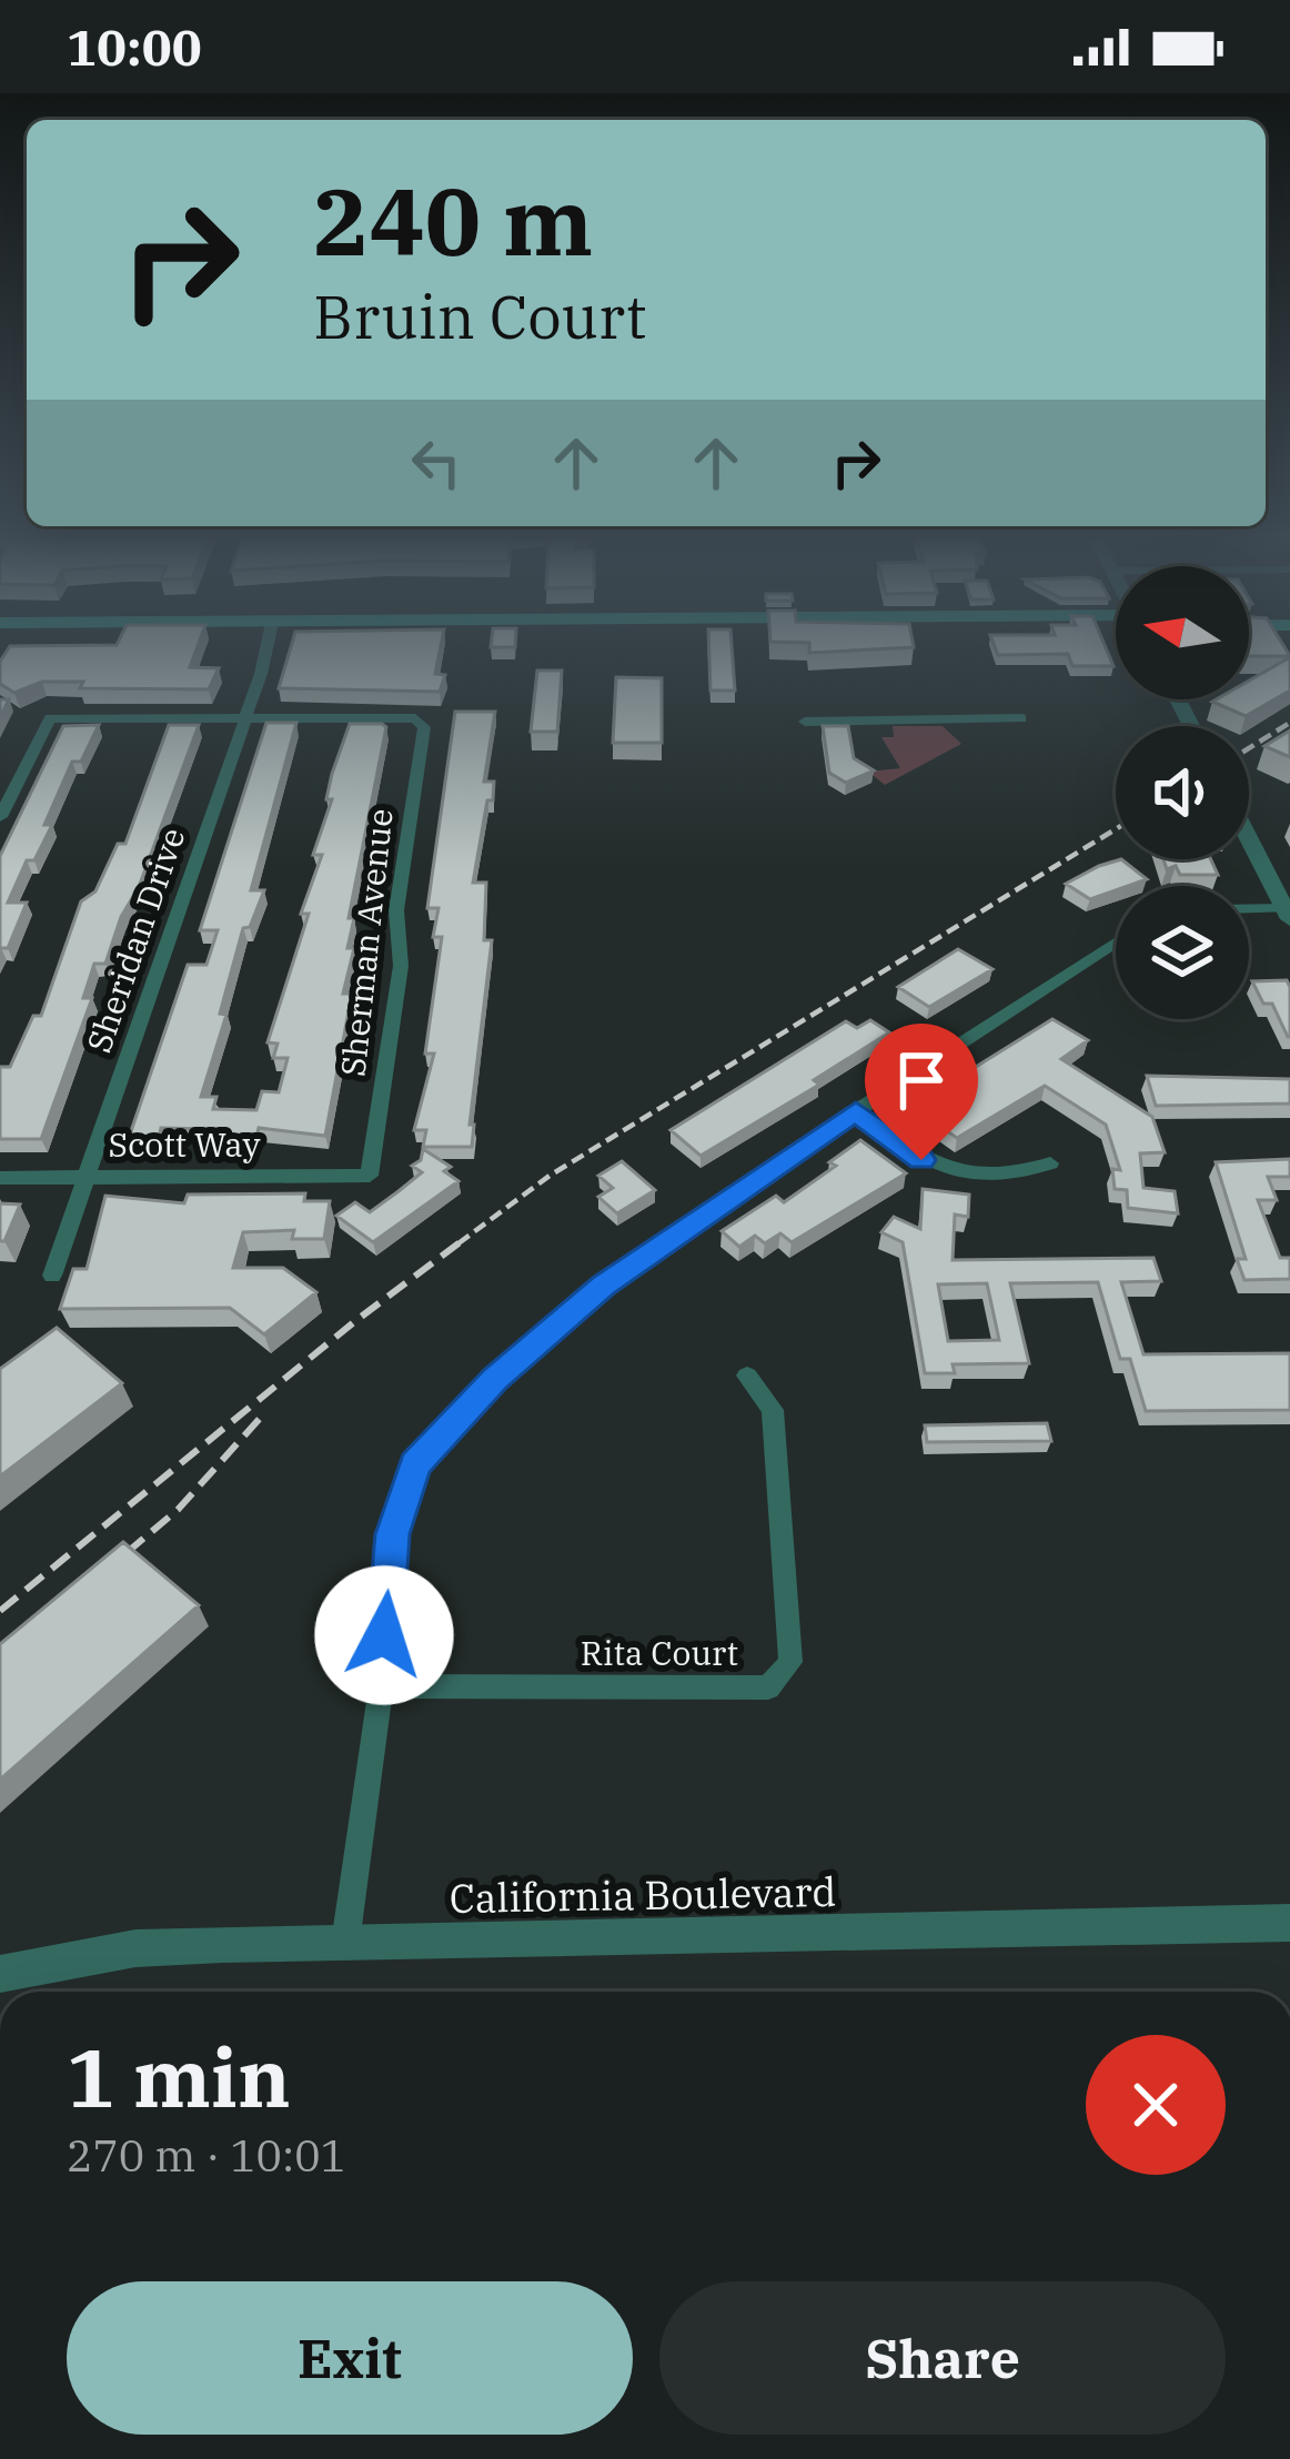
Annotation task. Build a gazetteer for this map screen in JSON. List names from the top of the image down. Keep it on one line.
{"streets":{"street":["Sheridan Drive","Sherman Avenue","Scott Way","Rita Court","California Boulevard"]},"crossings":[["Sheridan Drive","Sherman Avenue"],["Sheridan Drive","Scott Way"],["Sherman Avenue","Scott Way"]],"north":"left","page":{"status":"10:00","turn":["240 m","Bruin Court"],"heading":["1 min","270 m · 10:01"],"buttons":["Exit","Share"]}}
